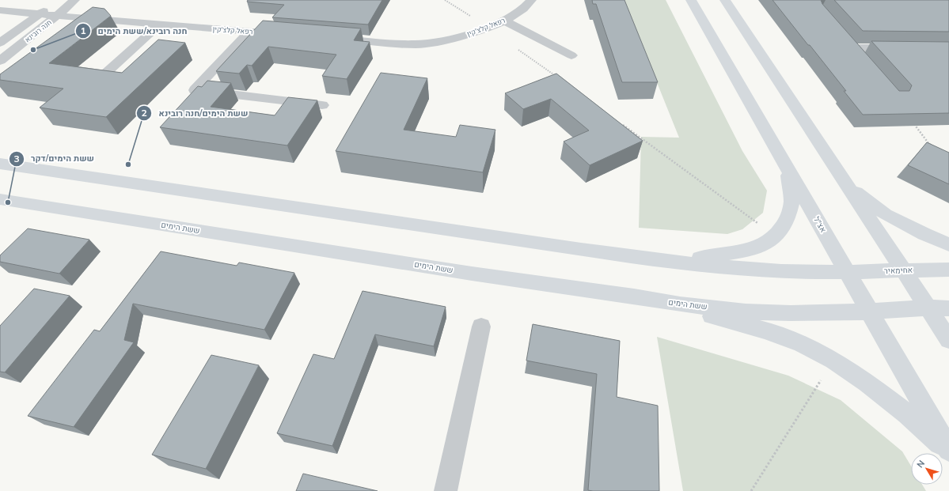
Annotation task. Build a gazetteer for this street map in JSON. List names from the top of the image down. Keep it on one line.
{"streets":{"main road":["אצ\"ל","ששת הימים","אחימאיר"],"street":["רפאל קלצ'קין","חנה רובינא"]},"crossings":[["רפאל קלצ'קין","חנה רובינא"],["אצ\"ל","ששת הימים"],["אצ\"ל","אחימאיר"]],"places":["חנה רובינא/ששת הימים","ששת הימים/חנה רובינא","ששת הימים/דקר"],"north":"top left"}
